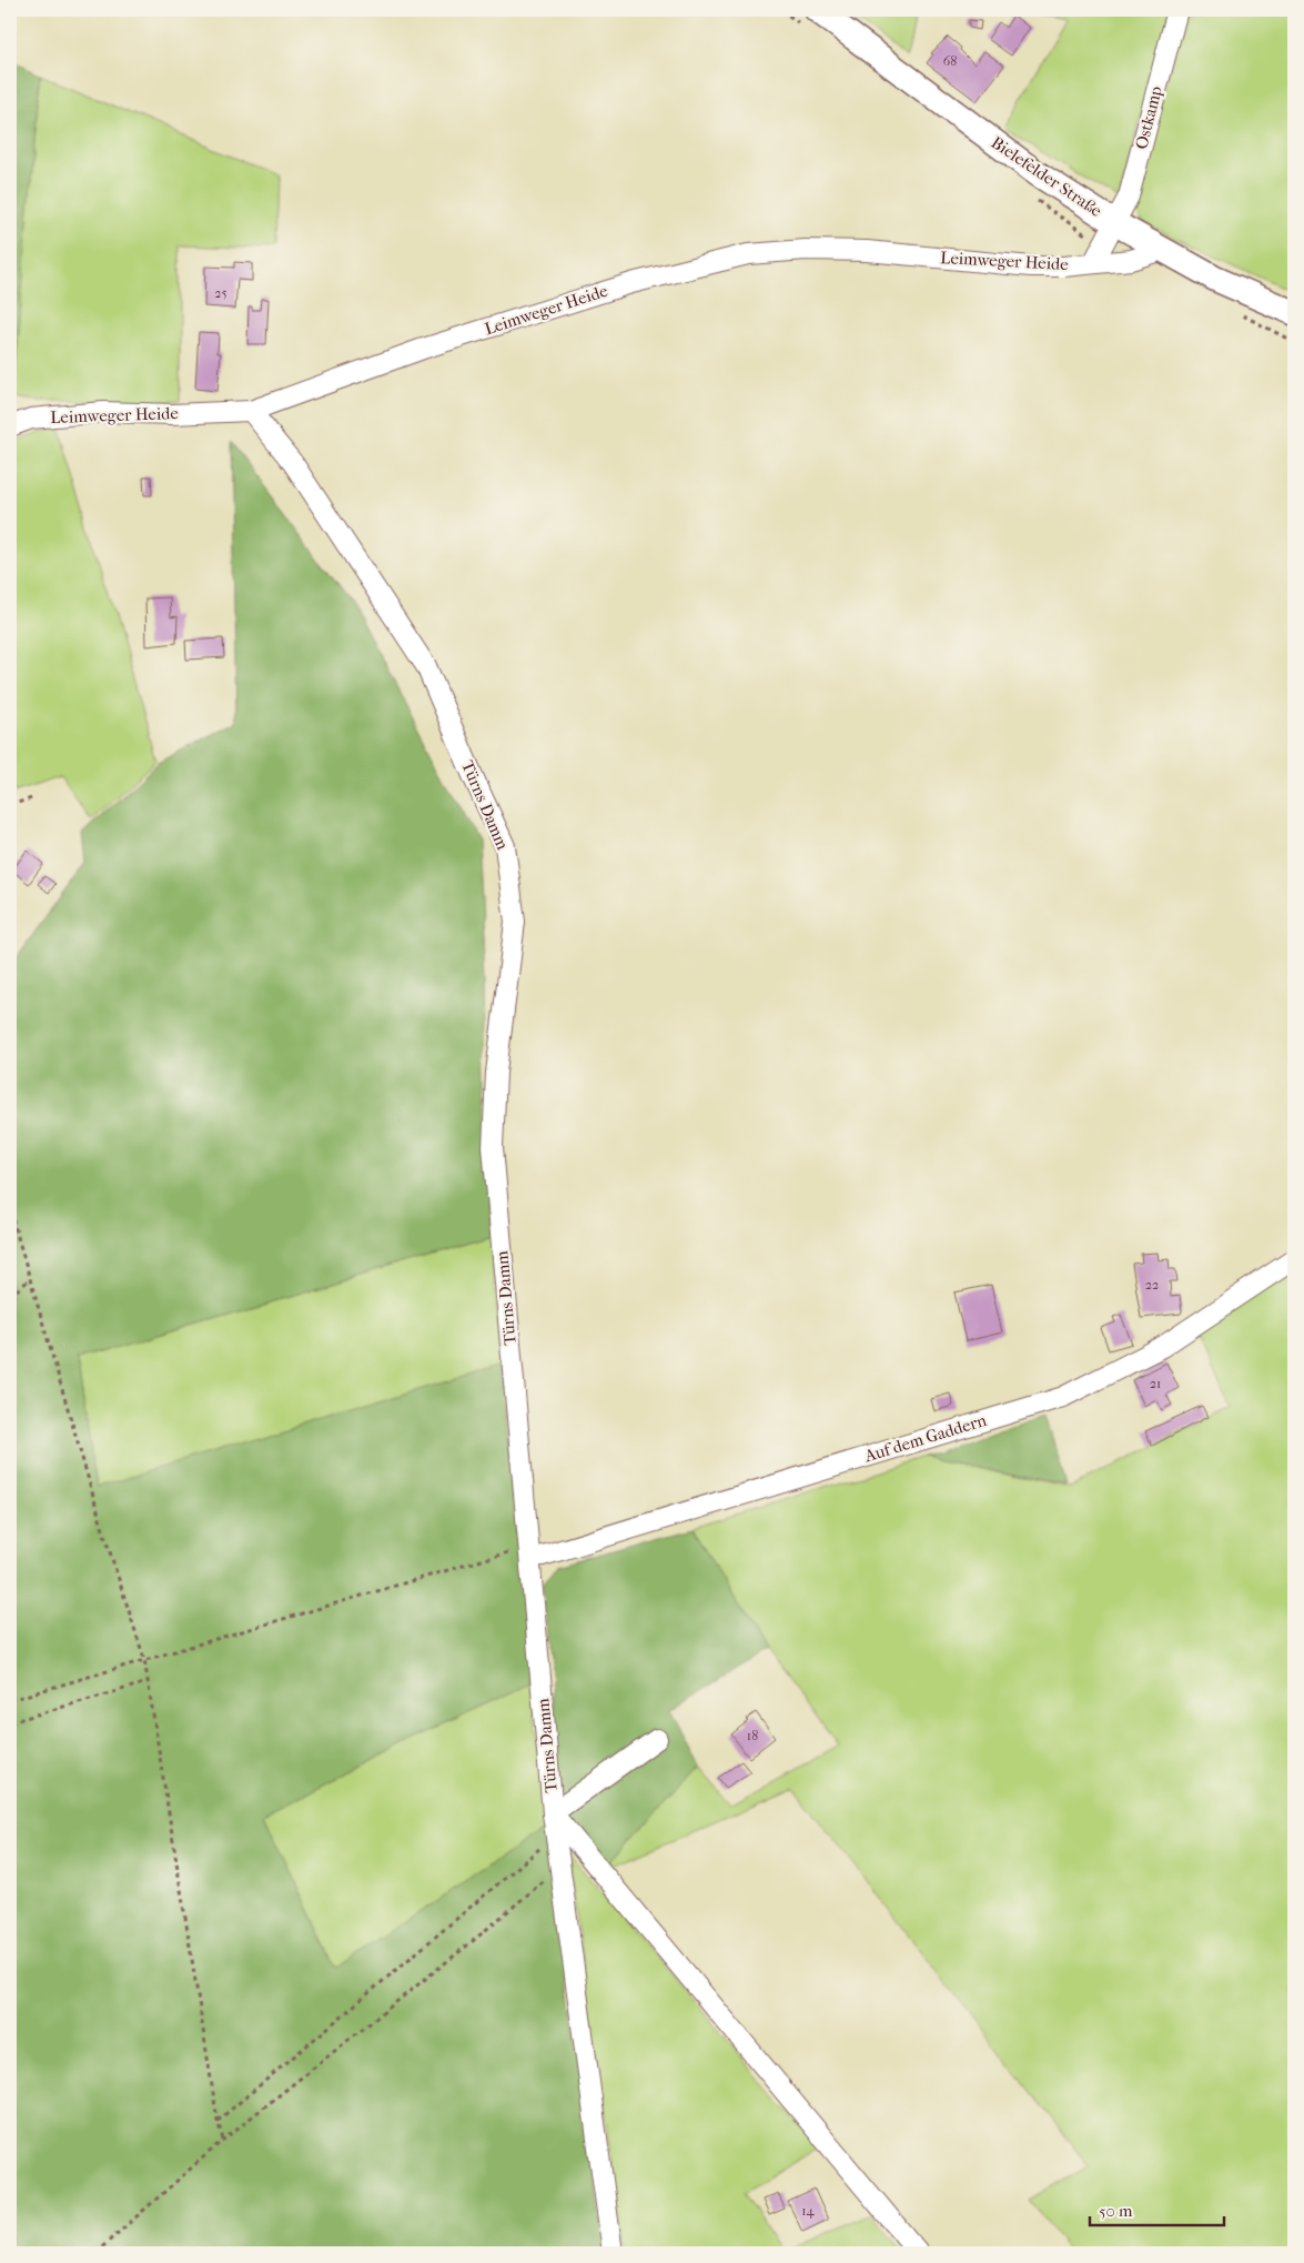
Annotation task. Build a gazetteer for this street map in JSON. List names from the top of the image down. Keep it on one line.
{"streets":{"main road":["Bielefelder Straße"],"street":["Ostkamp","Leimweger Heide","Türns Damm","Auf dem Gaddern"]},"crossings":[["Ostkamp","Bielefelder Straße"],["Ostkamp","Leimweger Heide"],["Bielefelder Straße","Leimweger Heide"],["Leimweger Heide","Türns Damm"],["Türns Damm","Auf dem Gaddern"]],"house_numbers":["68","25","22","21","18","14"],"scale_bar":"50 m"}
